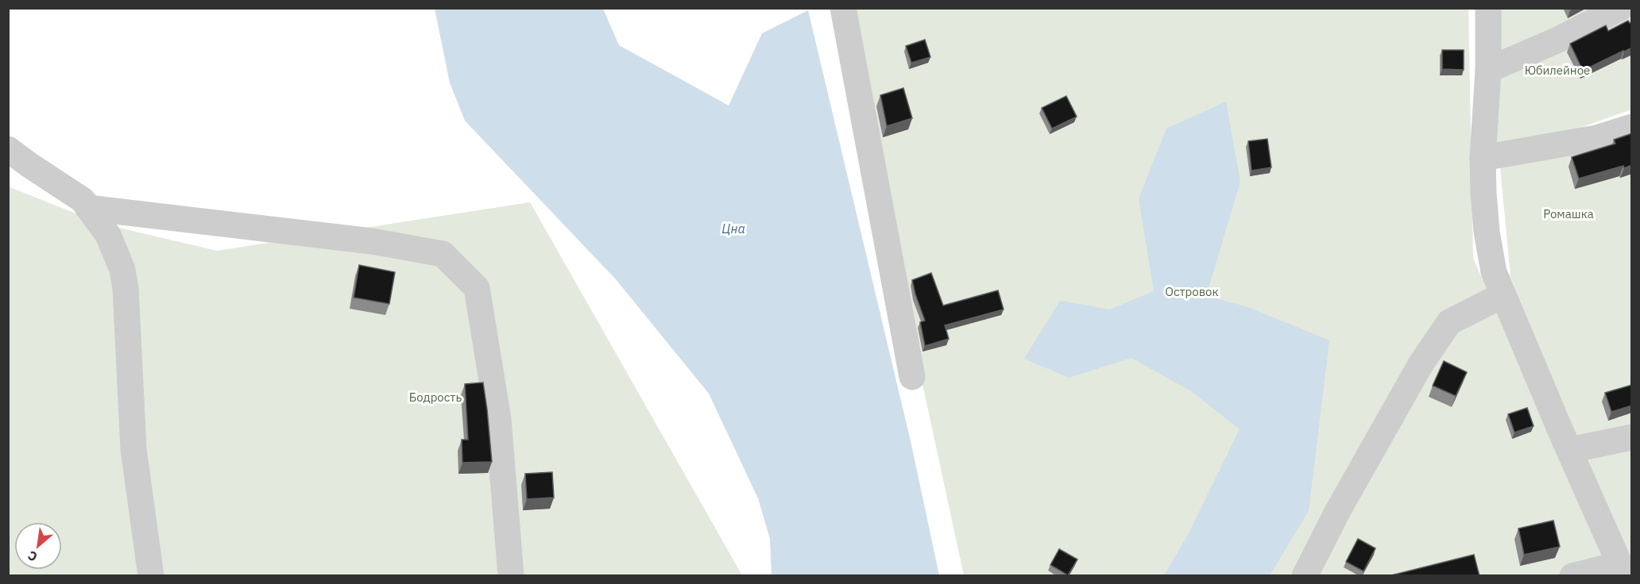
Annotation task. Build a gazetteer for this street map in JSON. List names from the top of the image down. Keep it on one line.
{"water":["Цна"],"parks":["Юбилейное","Ромашка","Островок","Бодрость"],"north":"bottom left"}
